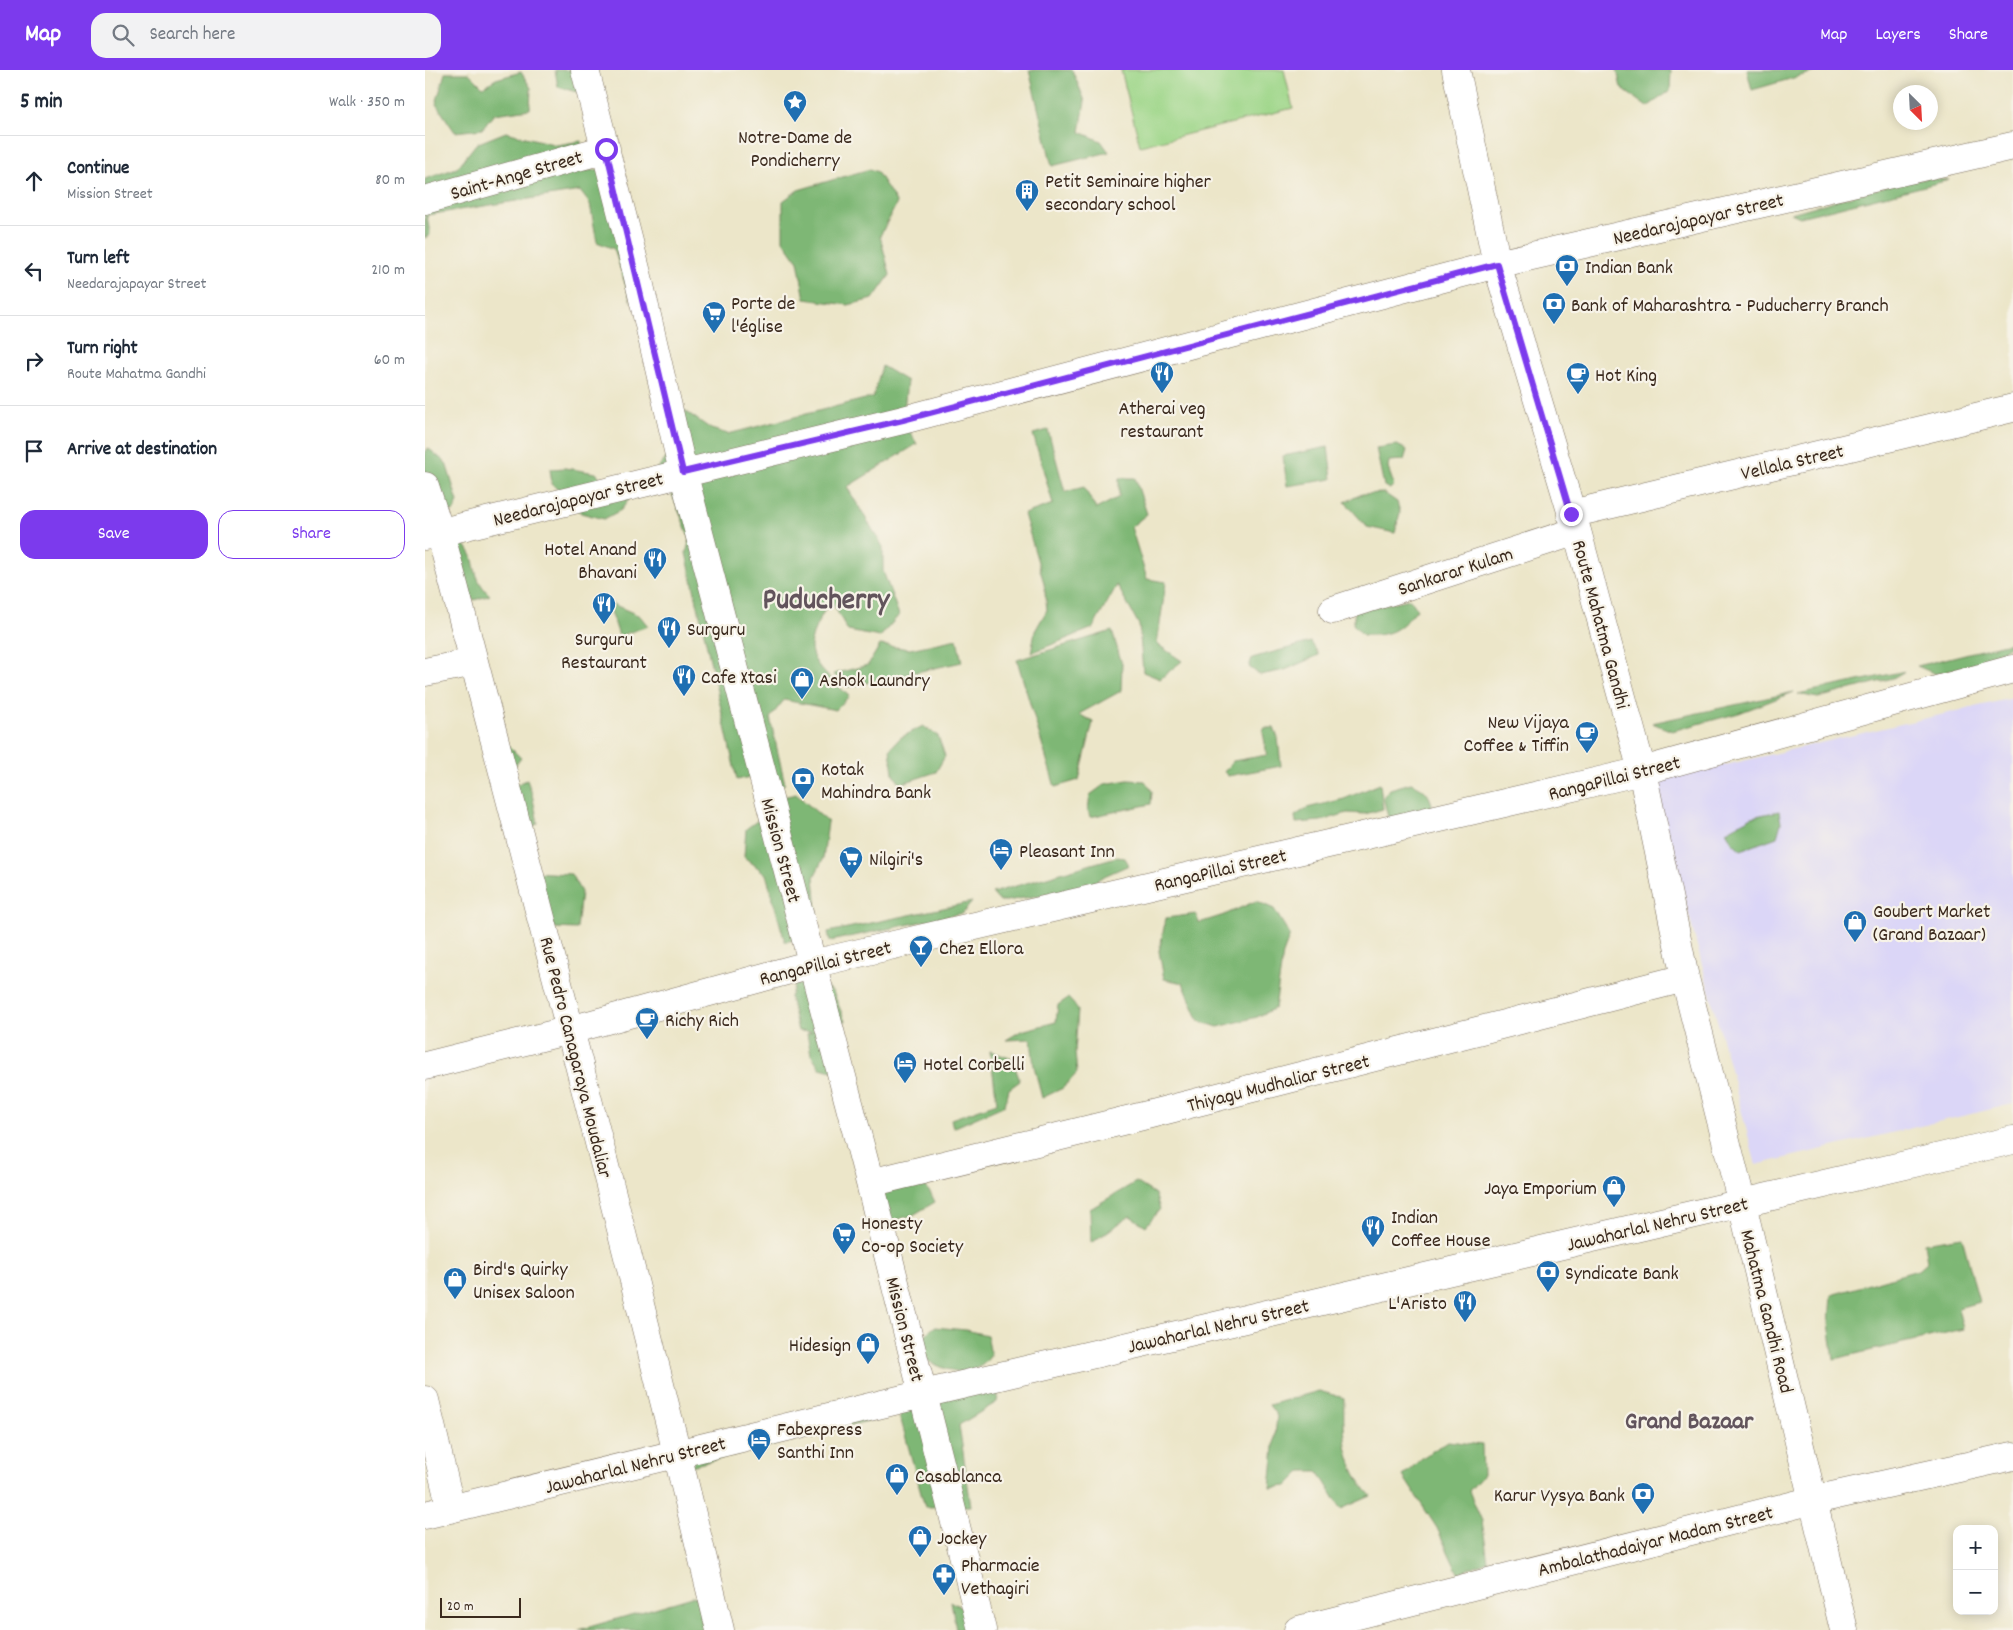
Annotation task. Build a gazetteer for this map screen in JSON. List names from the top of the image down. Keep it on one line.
{"streets":{"street":["Saint-Ange Street","Needarajapayar Street","Vellala Street","Sankarar Kulam","Route Mahatma Gandhi","RangaPillai Street","Mission Street","Rue Pedro Canagaraya Moudaliar","Thiyagu Mudhaliar Street","Jawaharlal Nehru Street","Mahatma Gandhi Road","Ambalathadaiyar Madam Street"]},"crossings":[["Saint-Ange Street","Mission Street"],["Needarajapayar Street","Route Mahatma Gandhi"],["Needarajapayar Street","Mission Street"],["Needarajapayar Street","Rue Pedro Canagaraya Moudaliar"],["Vellala Street","Sankarar Kulam"],["Vellala Street","Route Mahatma Gandhi"],["Sankarar Kulam","Route Mahatma Gandhi"],["Route Mahatma Gandhi","RangaPillai Street"],["Route Mahatma Gandhi","Thiyagu Mudhaliar Street"],["Route Mahatma Gandhi","Mahatma Gandhi Road"],["RangaPillai Street","Mission Street"],["RangaPillai Street","Rue Pedro Canagaraya Moudaliar"],["Mission Street","Thiyagu Mudhaliar Street"],["Mission Street","Jawaharlal Nehru Street"],["Rue Pedro Canagaraya Moudaliar","Jawaharlal Nehru Street"],["Thiyagu Mudhaliar Street","Mahatma Gandhi Road"],["Jawaharlal Nehru Street","Mahatma Gandhi Road"],["Mahatma Gandhi Road","Ambalathadaiyar Madam Street"]],"districts":["Puducherry","Grand Bazaar"],"places":{"place":["Notre-Dame de Pondicherry"],"building":["Petit Seminaire higher secondary school"],"bank":["Indian Bank","Bank of Maharashtra - Puducherry Branch","Kotak Mahindra Bank","Syndicate Bank","Karur Vysya Bank"],"supermarket":["Porte de l'église","Nilgiri's","Honesty Co-op Society"],"restaurant":["Atherai veg restaurant","Hotel Anand Bhavani","Surguru Restaurant","Surguru","Cafe Xtasi","Indian Coffee House","L'Aristo"],"cafe":["Hot King","New Vijaya Coffee & Tiffin","Richy Rich"],"shop":["Ashok Laundry","Goubert Market (Grand Bazaar)","Jaya Emporium","Bird's Quirky Unisex Saloon","Hidesign","Casablanca","Jockey"],"hotel":["Pleasant Inn","Hotel Corbelli","Fabexpress Santhi Inn"],"bar":["Chez Ellora"],"pharmacy":["Pharmacie Vethagiri"]},"scale_bar":"20 m","north":"bottom right","page":{"header":"Map","search":"Search here","nav":["Map","Layers","Share"],"heading":["5 min","Walk · 350 m"],"list":[["Continue","Mission Street","80 m"],["Turn left","Needarajapayar Street","210 m"],["Turn right","Route Mahatma Gandhi","60 m"],"Arrive at destination"],"buttons":["Save","Share"],"map_buttons":["+","−"],"scale":"20 m"}}
